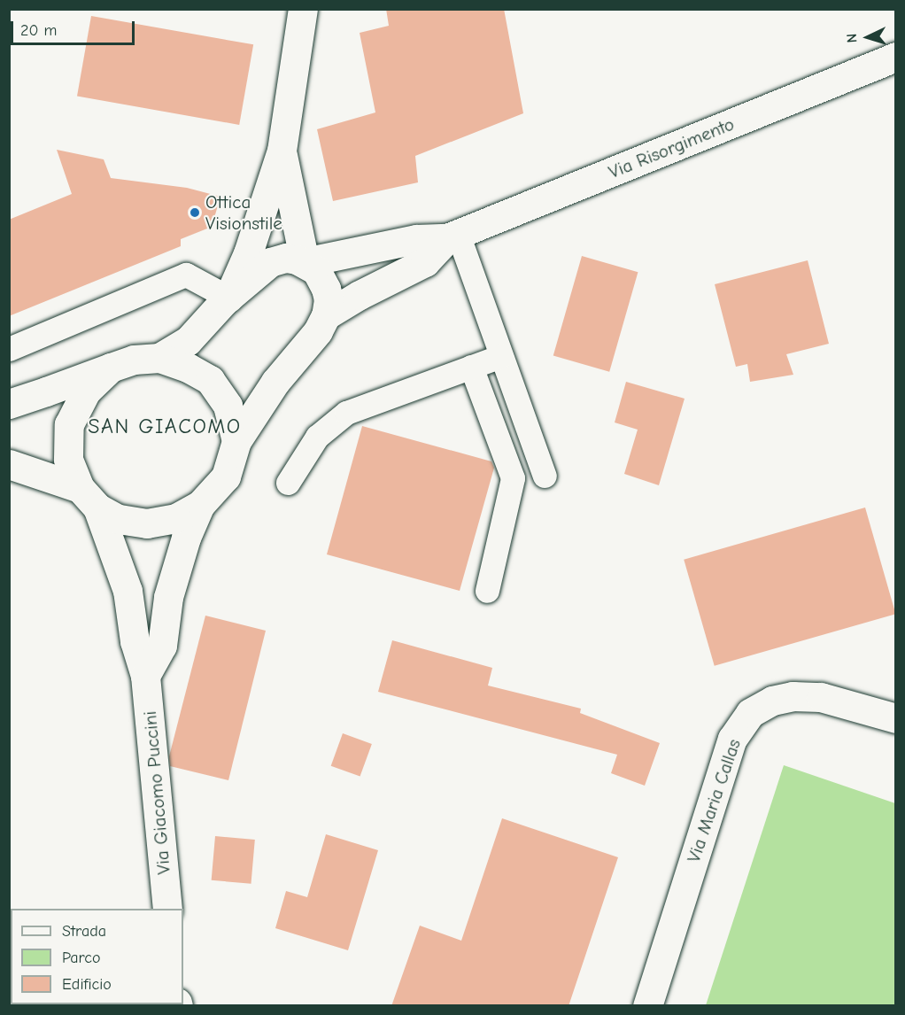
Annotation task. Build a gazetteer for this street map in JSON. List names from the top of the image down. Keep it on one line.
{"streets":{"main road":["Via Risorgimento","Via Giacomo Puccini","Via Maria Callas"]},"crossings":[["Via Risorgimento","Via Giacomo Puccini"]],"districts":["SAN GIACOMO"],"places":["Ottica Visionstile"],"legend":["Strada","Parco","Edificio"],"scale_bar":"20 m","north":"left"}
